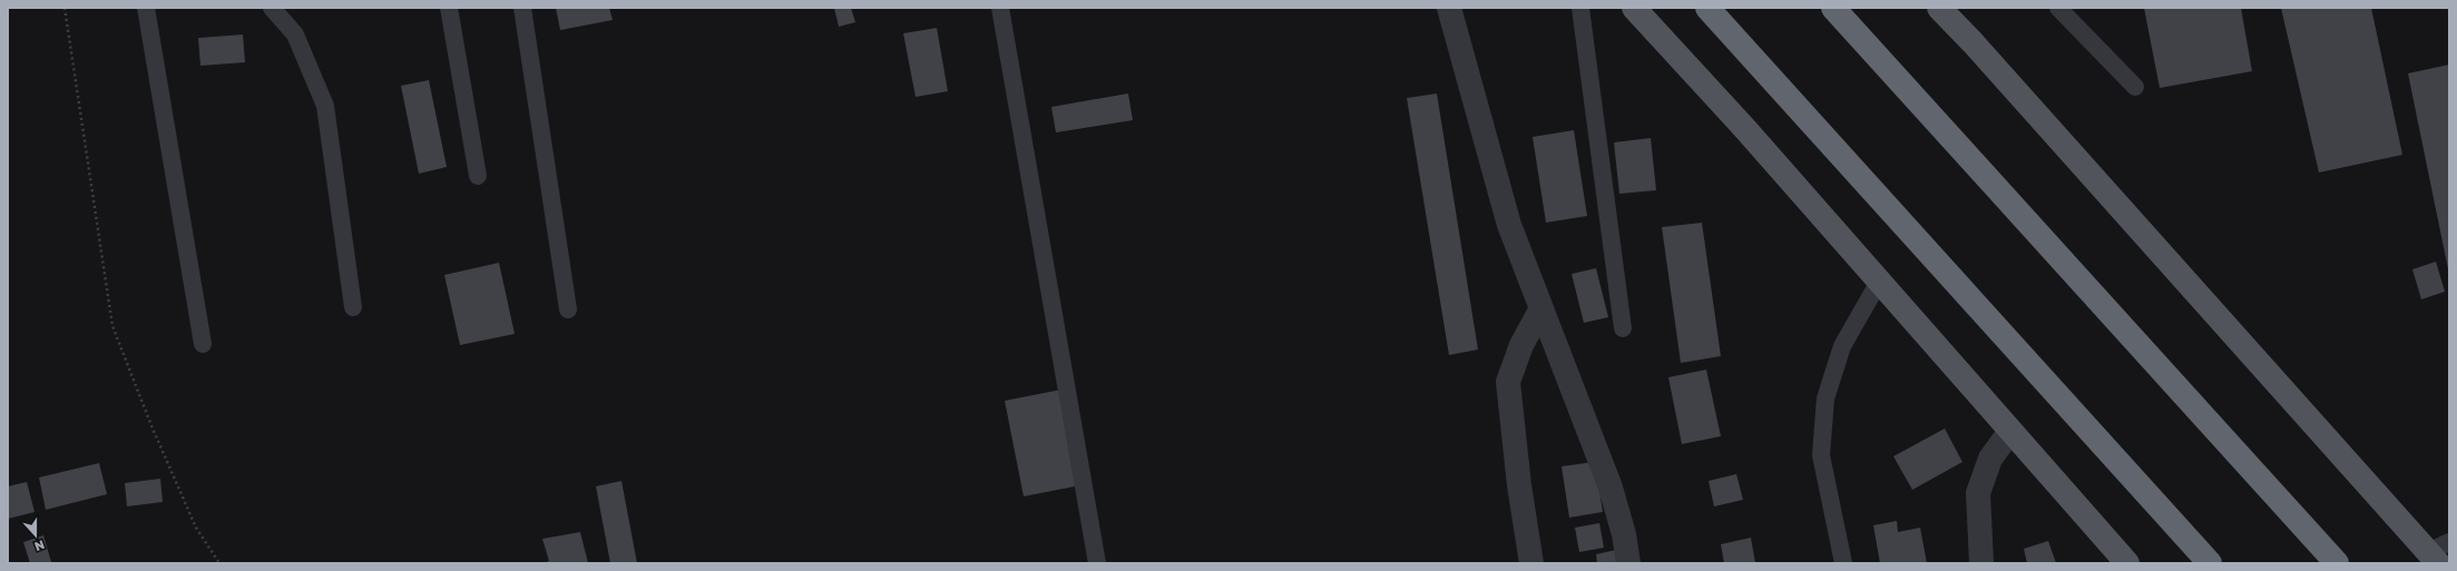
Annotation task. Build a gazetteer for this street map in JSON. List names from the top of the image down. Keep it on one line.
{"north":"bottom"}
